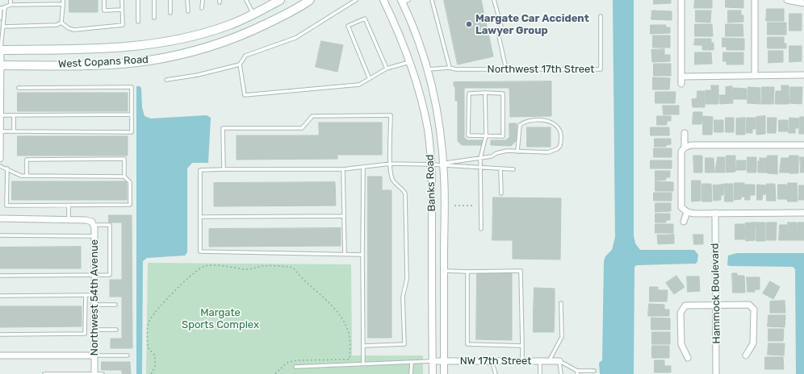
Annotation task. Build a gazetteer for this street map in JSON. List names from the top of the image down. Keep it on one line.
{"streets":{"main road":["West Copans Road"],"street":["Banks Road","Hammock Boulevard","Northwest 54th Avenue","NW 17th Street"],"lane":["Northwest 17th Street"]},"crossings":[["Northwest 17th Street","Banks Road"],["Banks Road","NW 17th Street"]],"parks":["Margate Sports Complex"],"places":["Margate Car Accident Lawyer Group"]}
